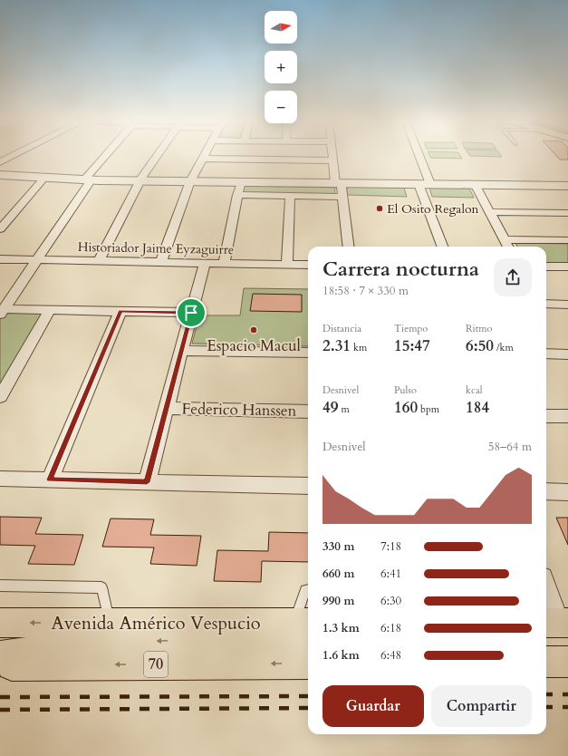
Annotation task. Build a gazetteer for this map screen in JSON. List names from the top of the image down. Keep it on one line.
{"streets":{"main road":["Avenida Américo Vespucio","70"],"street":["Historiador Jaime Eyzaguirre","Federico Hanssen"]},"places":["El Osito Regalon","Espacio Macul"],"north":"right","page":{"map_buttons":["+","−"],"heading":["Carrera nocturna","18:58 · 7 × 330 m"],"stats":[["Distancia","2.31 km"],["Tiempo","15:47"],["Ritmo","6:50 /km"],["Desnivel","49 m"],["Pulso","160 bpm"],["kcal","184"]],"chart":["Desnivel","58–64 m"],"list":[{"name":"330 m","note":"7:18"},{"name":"660 m","note":"6:41"},{"name":"990 m","note":"6:30"},{"name":"1.3 km","note":"6:18"},{"name":"1.6 km","note":"6:48"}],"buttons":["Guardar","Compartir"]}}
